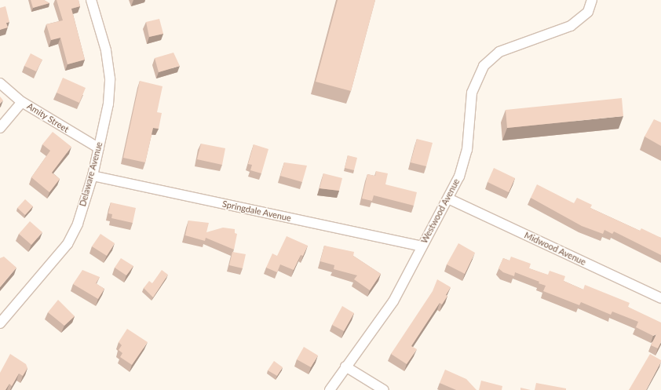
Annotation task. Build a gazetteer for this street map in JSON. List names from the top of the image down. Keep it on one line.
{"streets":{"street":["Amity Street","Delaware Avenue","Springdale Avenue","Westwood Avenue","Midwood Avenue"]},"crossings":[["Amity Street","Delaware Avenue"],["Delaware Avenue","Springdale Avenue"],["Springdale Avenue","Westwood Avenue"],["Westwood Avenue","Midwood Avenue"]]}
